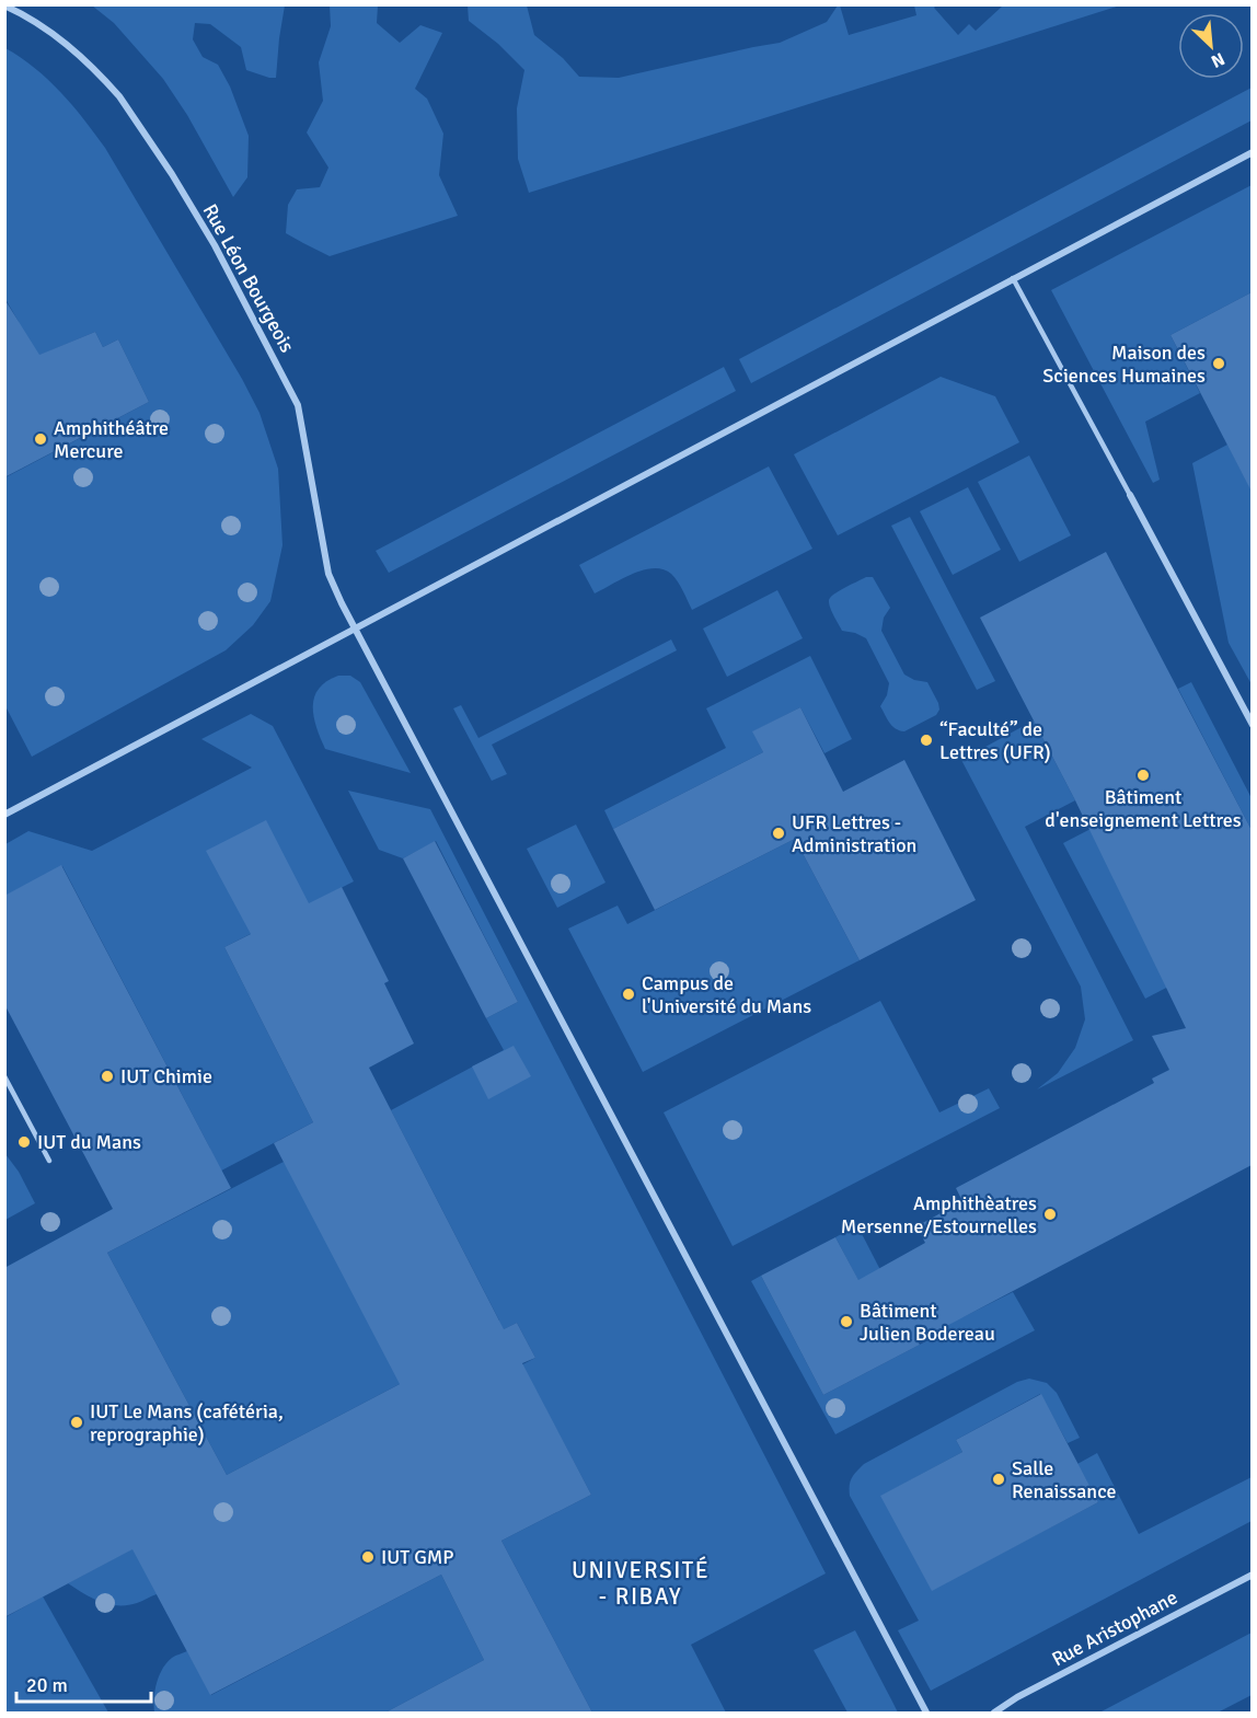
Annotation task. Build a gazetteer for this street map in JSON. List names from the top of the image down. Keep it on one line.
{"streets":{"street":["Rue Léon Bourgeois","Rue Aristophane"]},"districts":["UNIVERSITÉ - RIBAY"],"places":["Maison des Sciences Humaines","Amphithéâtre Mercure","“Faculté” de Lettres (UFR)","Bâtiment d'enseignement Lettres","UFR Lettres - Administration","Campus de l'Université du Mans","IUT Chimie","IUT du Mans","Amphithèatres Mersenne/Estournelles","Bâtiment Julien Bodereau","IUT Le Mans (cafétéria, reprographie)","Salle Renaissance","IUT GMP"],"scale_bar":"20 m","north":"bottom right"}
